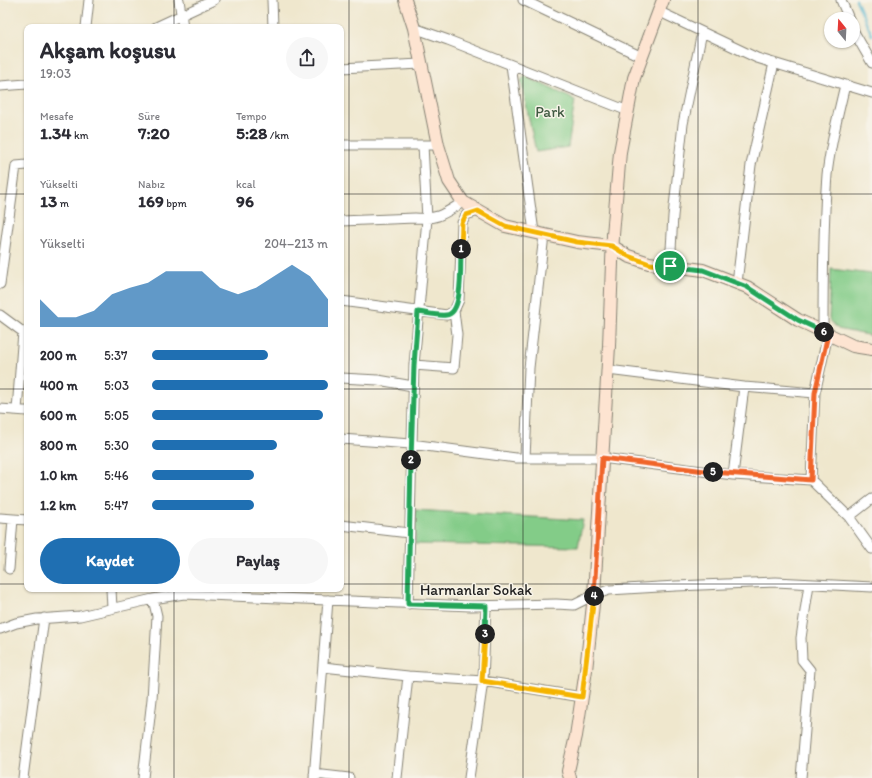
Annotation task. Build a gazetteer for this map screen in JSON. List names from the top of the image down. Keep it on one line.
{"streets":{"street":["Harmanlar Sokak"]},"parks":["Park"],"north":"top","page":{"heading":["Akşam koşusu","19:03"],"stats":[["Mesafe","1.34 km"],["Süre","7:20"],["Tempo","5:28 /km"],["Yükselti","13 m"],["Nabız","169 bpm"],["kcal","96"]],"chart":["Yükselti","204–213 m"],"pins":["1","6","2","5","4","3"],"list":[{"name":"200 m","note":"5:37"},{"name":"400 m","note":"5:03"},{"name":"600 m","note":"5:05"},{"name":"800 m","note":"5:30"},{"name":"1.0 km","note":"5:46"},{"name":"1.2 km","note":"5:47"}],"buttons":["Kaydet","Paylaş"]}}
